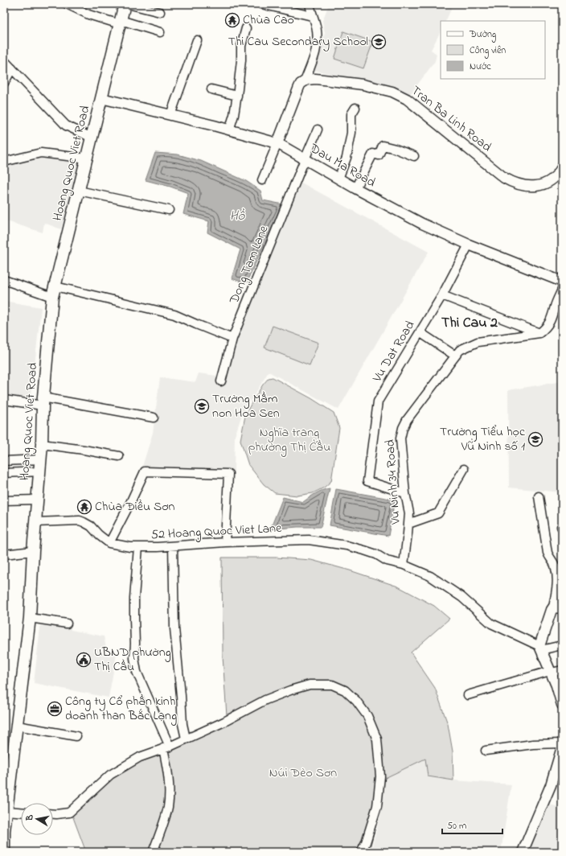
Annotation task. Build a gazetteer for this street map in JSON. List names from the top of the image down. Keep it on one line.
{"streets":{"main road":["Hoang Quoc Viet Road"],"street":["Tran Ba Linh Road","Dau Ma Road","Dong Tam Lane","Vu Dat Road","Vu Ninh 34 Road","52 Hoang Quoc Viet Lane"]},"crossings":[["Hoang Quoc Viet Road","Dau Ma Road"],["Hoang Quoc Viet Road","52 Hoang Quoc Viet Lane"],["Dau Ma Road","Dong Tam Lane"],["Dau Ma Road","Vu Dat Road"],["Vu Dat Road","Vu Ninh 34 Road"],["Vu Ninh 34 Road","52 Hoang Quoc Viet Lane"]],"districts":["Thi Cau 2"],"water":["Hồ"],"parks":["Nghĩa trang phường Thị Cầu","Núi Đèo Sơn"],"places":{"temple":["Chùa Cao","Chùa Điều Sơn"],"school or university":["Thi Cau Secondary School","Trường Mầm non Hoa Sen","Trường Tiểu học Vũ Ninh số 1"],"public building":["UBND phường Thị Cầu"],"office":["Công ty Cổ phần kinh doanh than Bắc Lạng"]},"legend":["Đường","Công viên","Nước"],"scale_bar":"50 m","north":"left"}
